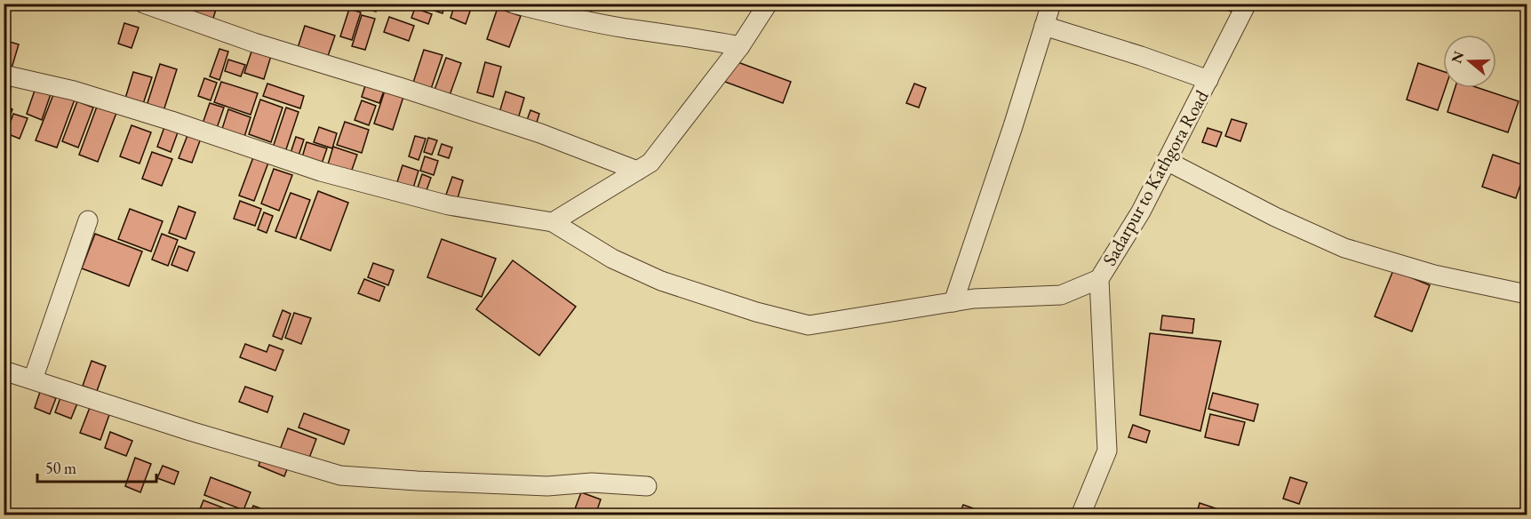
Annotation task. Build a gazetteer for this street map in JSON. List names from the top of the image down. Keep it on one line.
{"streets":{"street":["Sadarpur to Kathgora Road"]},"scale_bar":"50 m","north":"left"}
